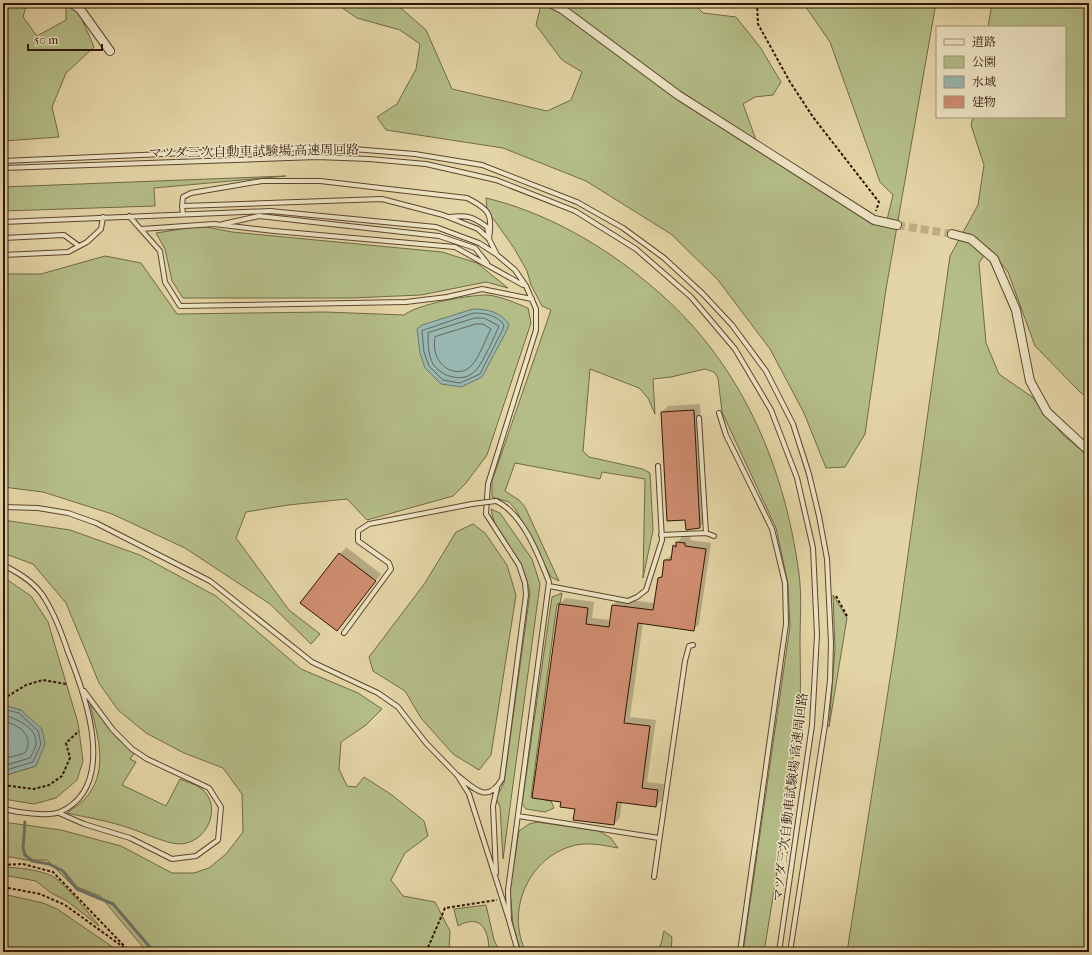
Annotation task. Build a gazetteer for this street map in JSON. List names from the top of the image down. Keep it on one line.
{"streets":{"lane":["マツダ三次自動車試験場 高速周回路"]},"legend":["道路","公園","水域","建物"],"scale_bar":"50 m"}
